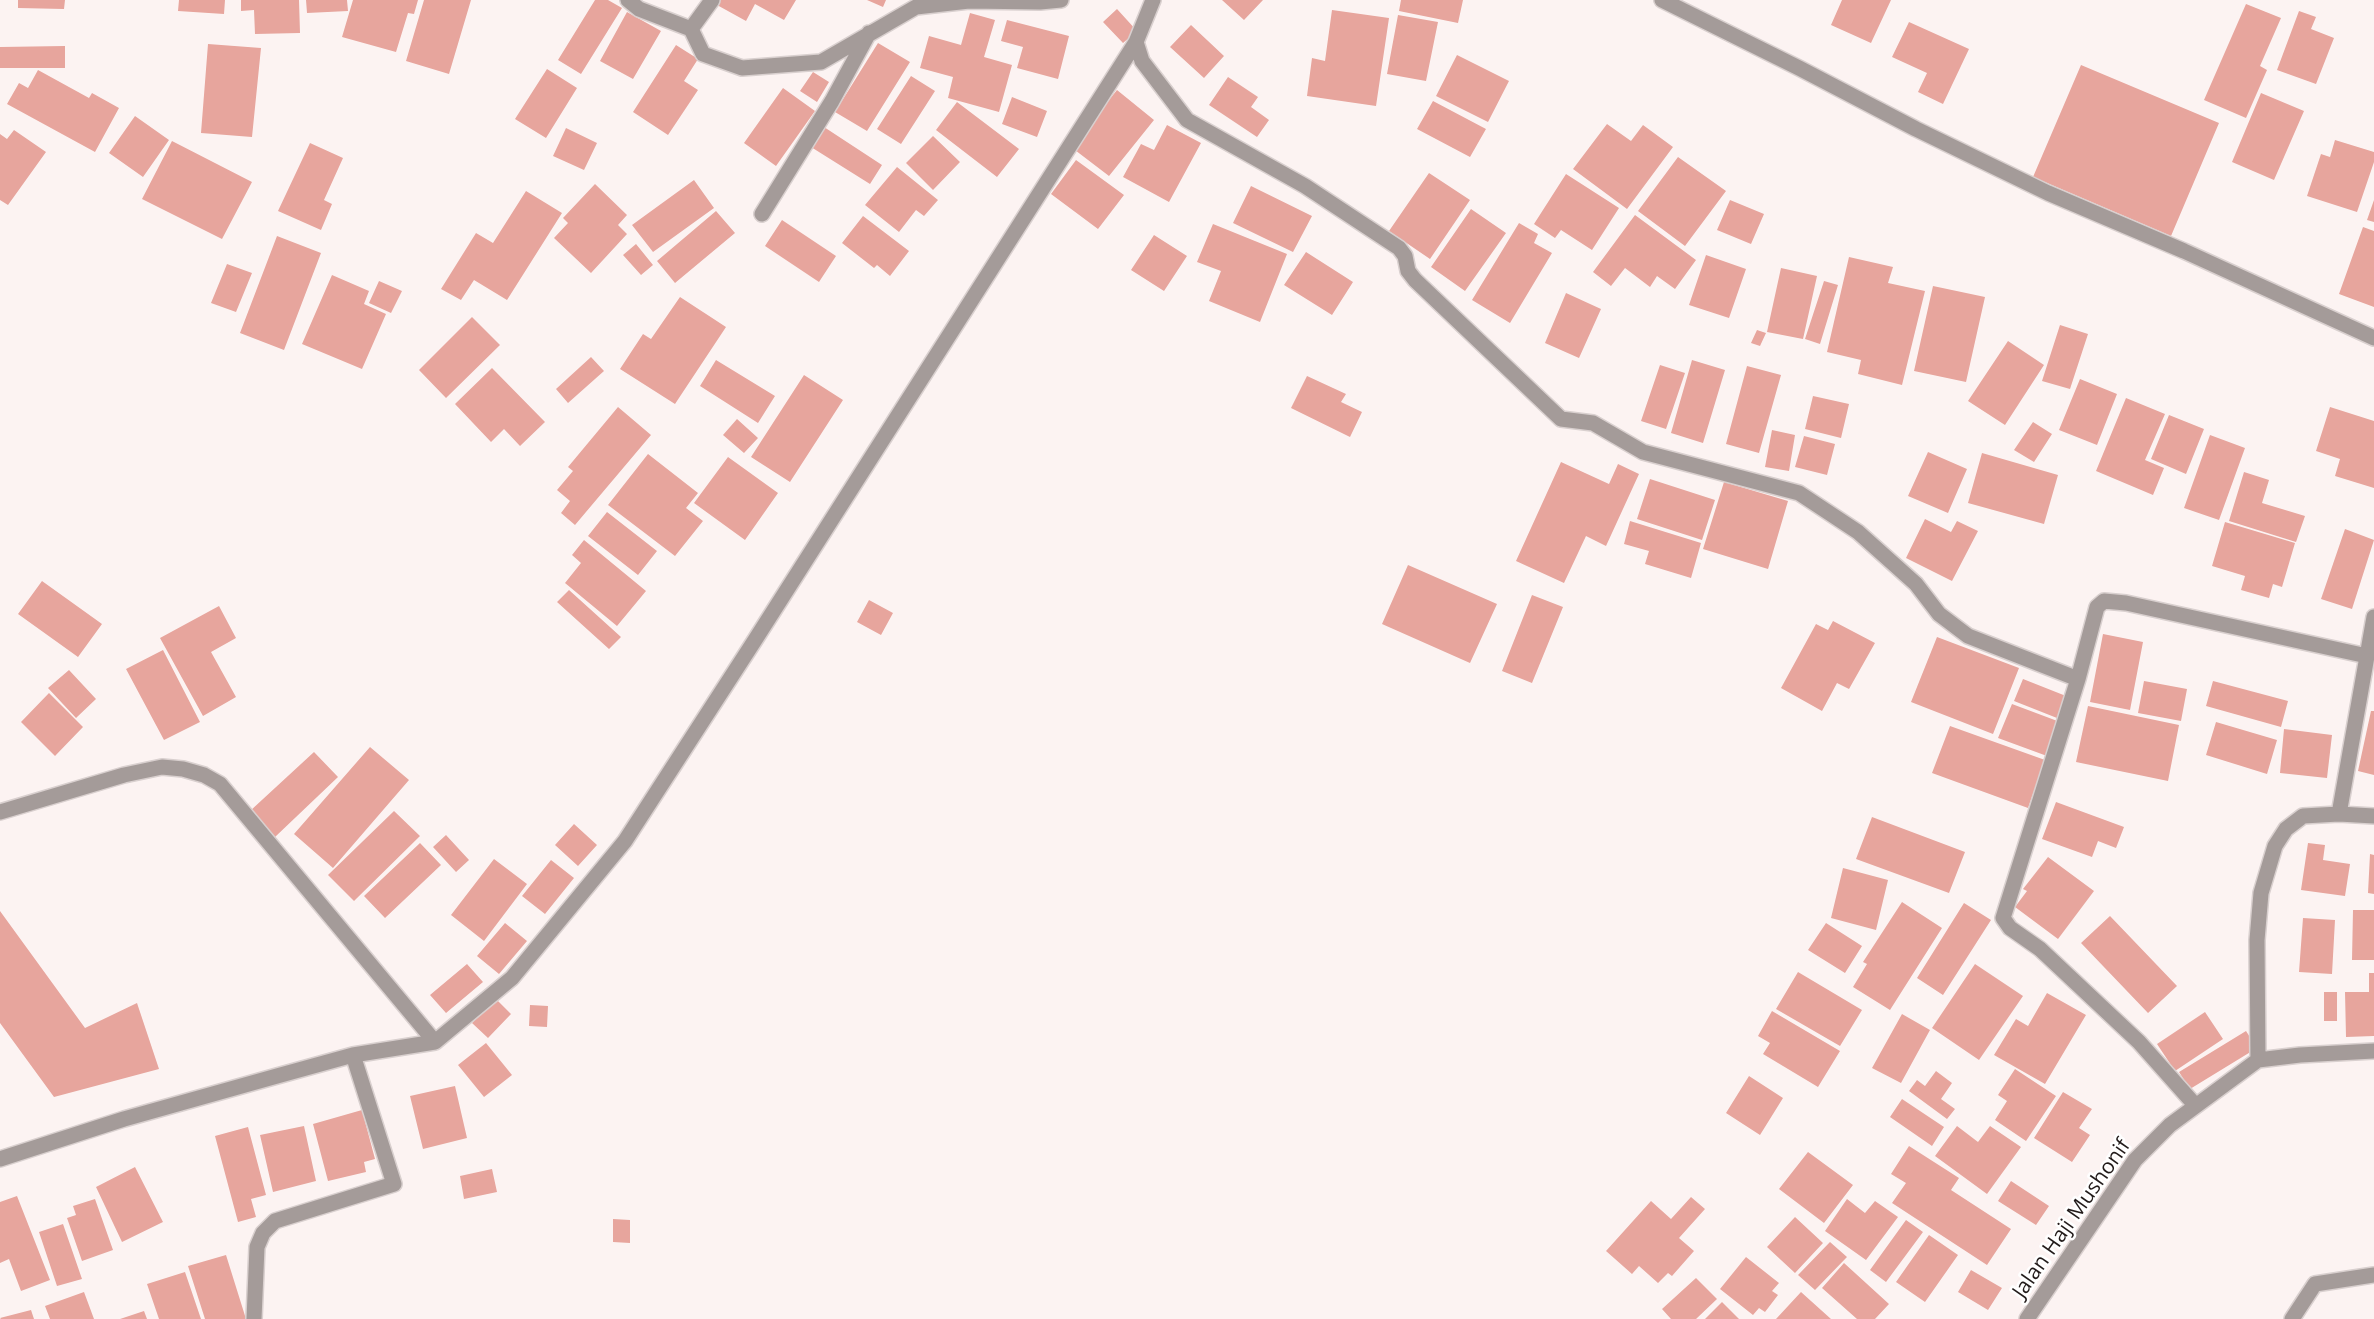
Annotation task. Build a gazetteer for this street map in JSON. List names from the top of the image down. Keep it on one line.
{"streets":{"street":["Jalan Haji Mushonif"]}}
